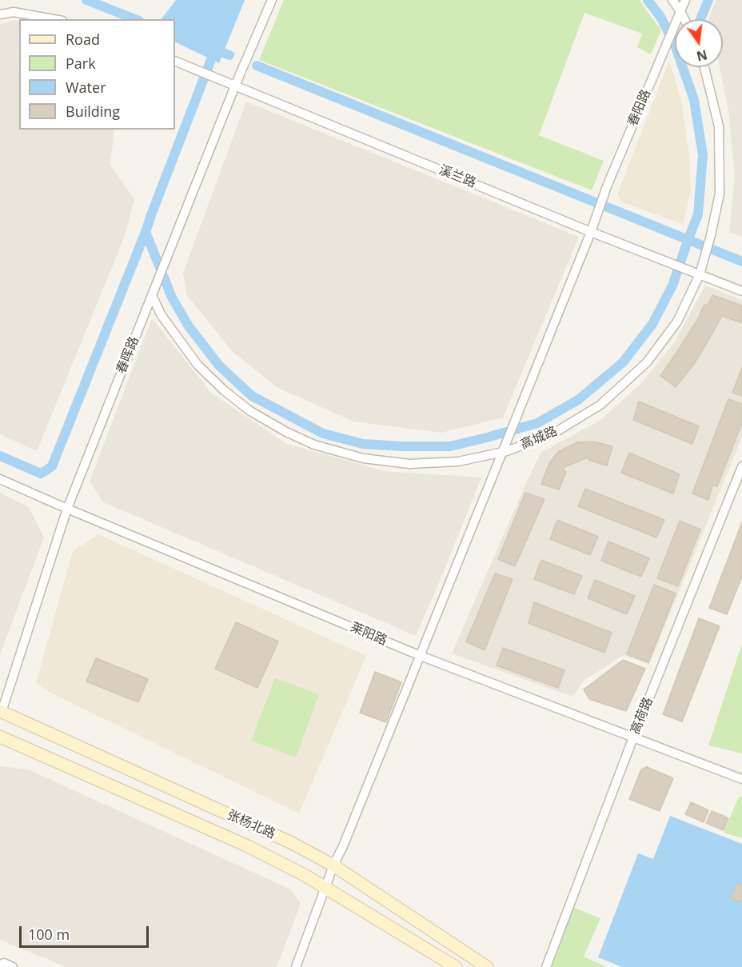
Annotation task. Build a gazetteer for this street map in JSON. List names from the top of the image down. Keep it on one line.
{"streets":{"main road":["张杨北路"],"street":["春阳路","溪兰路","春晖路","高城路","莱阳路","高荷路"]},"crossings":[["春阳路","溪兰路"],["春阳路","高城路"],["春阳路","莱阳路"],["春阳路","张杨北路"],["溪兰路","春晖路"],["溪兰路","高城路"],["春晖路","高城路"],["春晖路","莱阳路"],["春晖路","张杨北路"],["莱阳路","高荷路"]],"legend":["Road","Park","Water","Building"],"scale_bar":"100 m","north":"bottom"}
